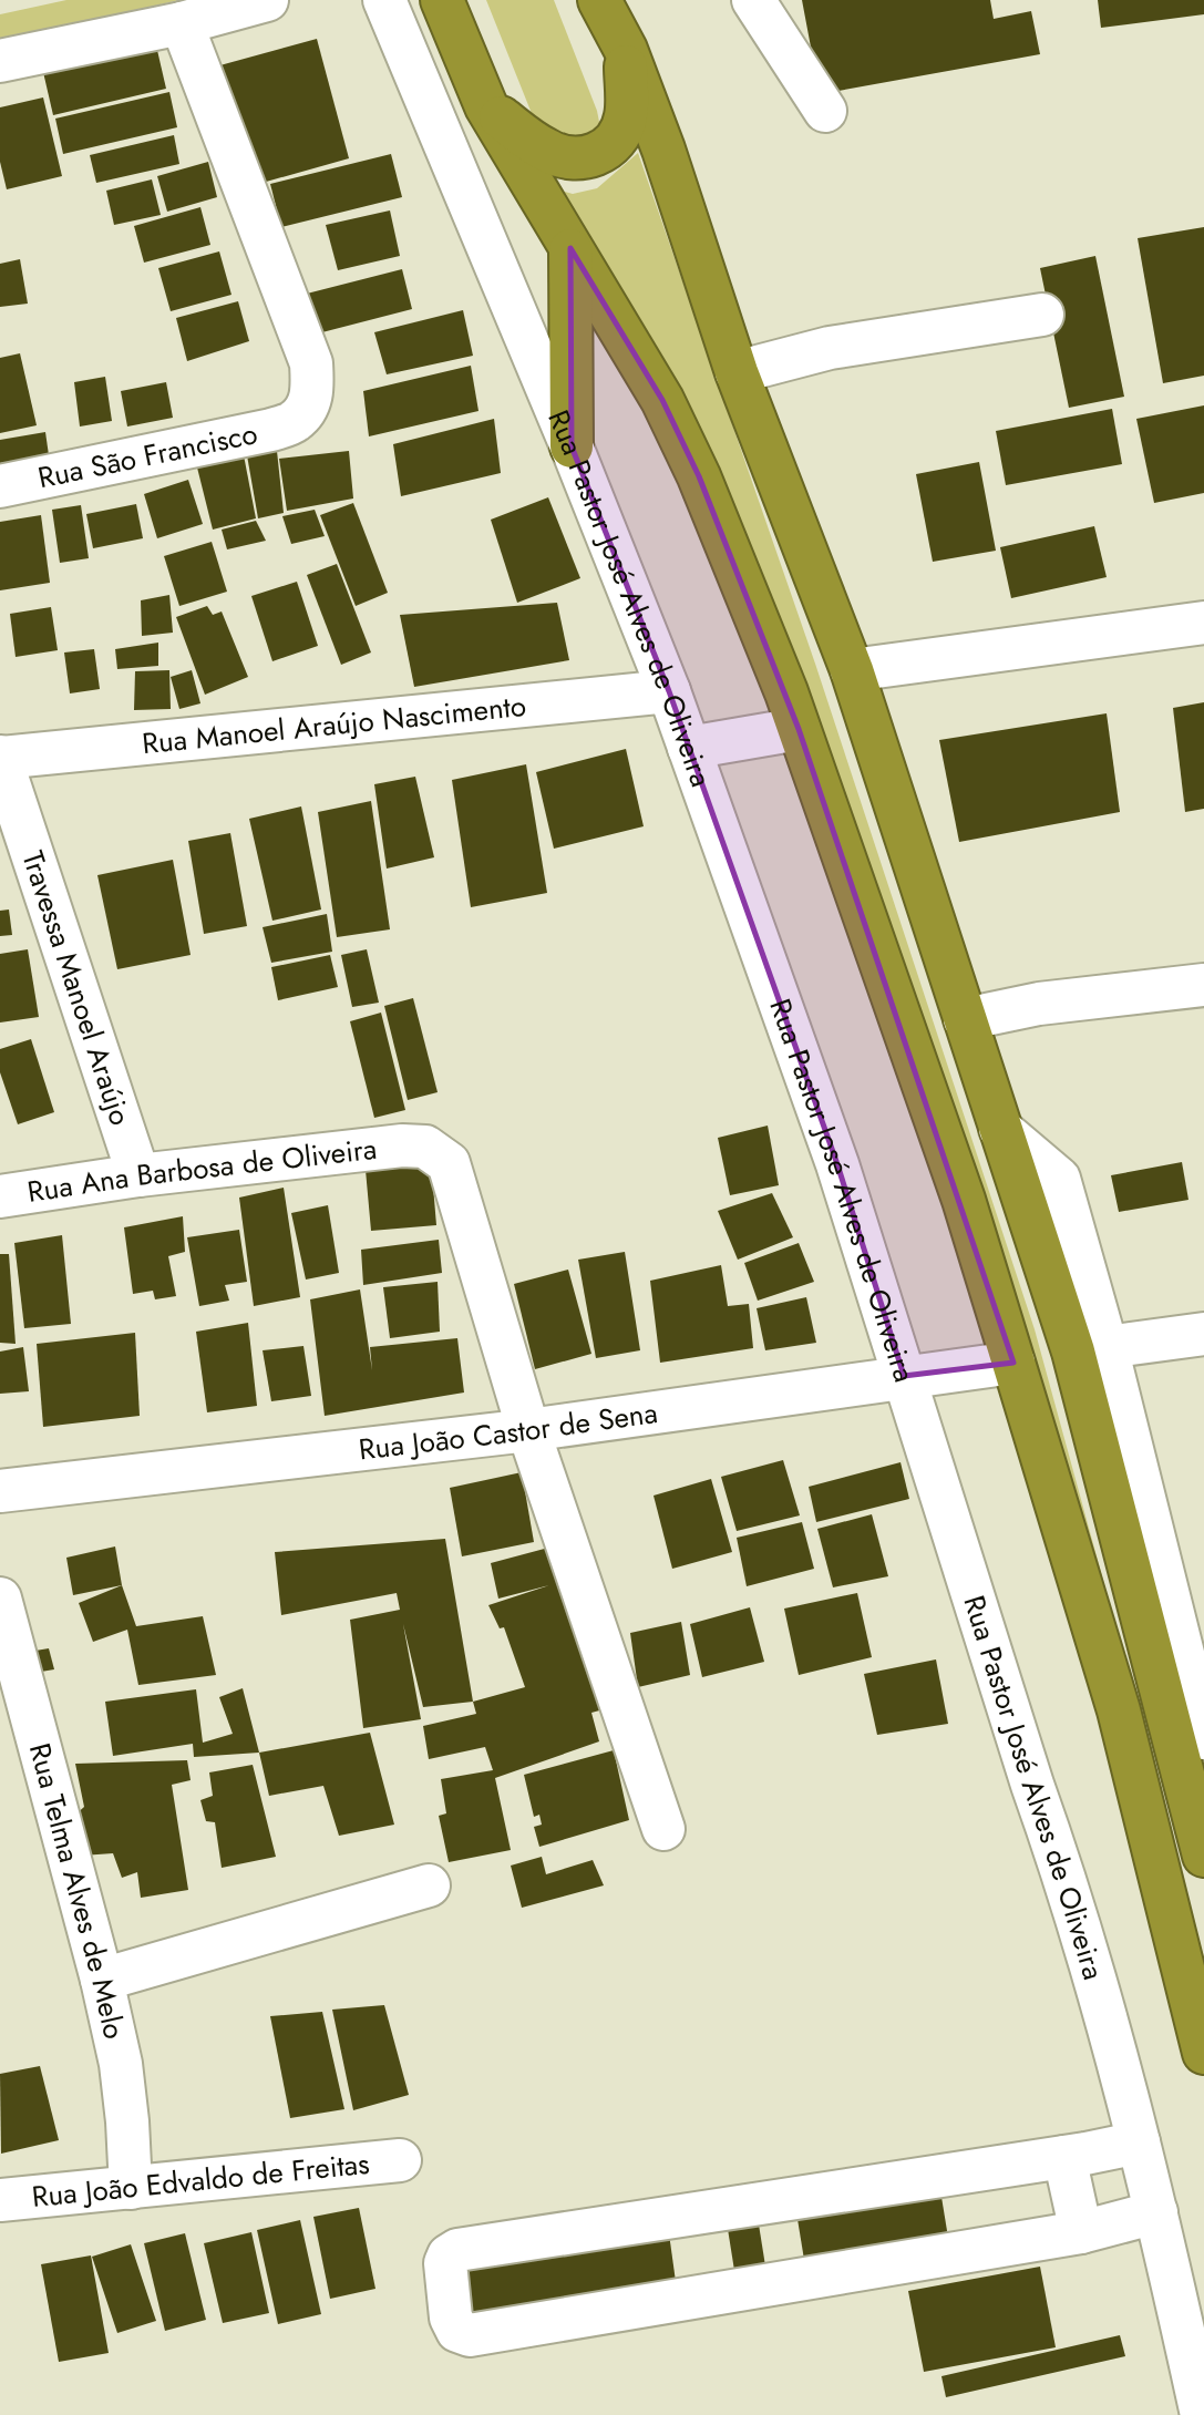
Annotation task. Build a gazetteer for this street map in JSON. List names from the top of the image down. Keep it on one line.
{"streets":{"street":["Rua São Francisco","Rua Pastor José Alves de Oliveira","Rua Manoel Araújo Nascimento","Travessa Manoel Araújo","Rua Ana Barbosa de Oliveira","Rua João Castor de Sena","Rua Telma Alves de Melo","Rua João Edvaldo de Freitas"]},"crossings":[["Rua Pastor José Alves de Oliveira","Rua Manoel Araújo Nascimento"],["Rua Pastor José Alves de Oliveira","Rua João Castor de Sena"],["Rua Manoel Araújo Nascimento","Travessa Manoel Araújo"],["Travessa Manoel Araújo","Rua Ana Barbosa de Oliveira"],["Rua Ana Barbosa de Oliveira","Rua João Castor de Sena"],["Rua Telma Alves de Melo","Rua João Edvaldo de Freitas"]]}
